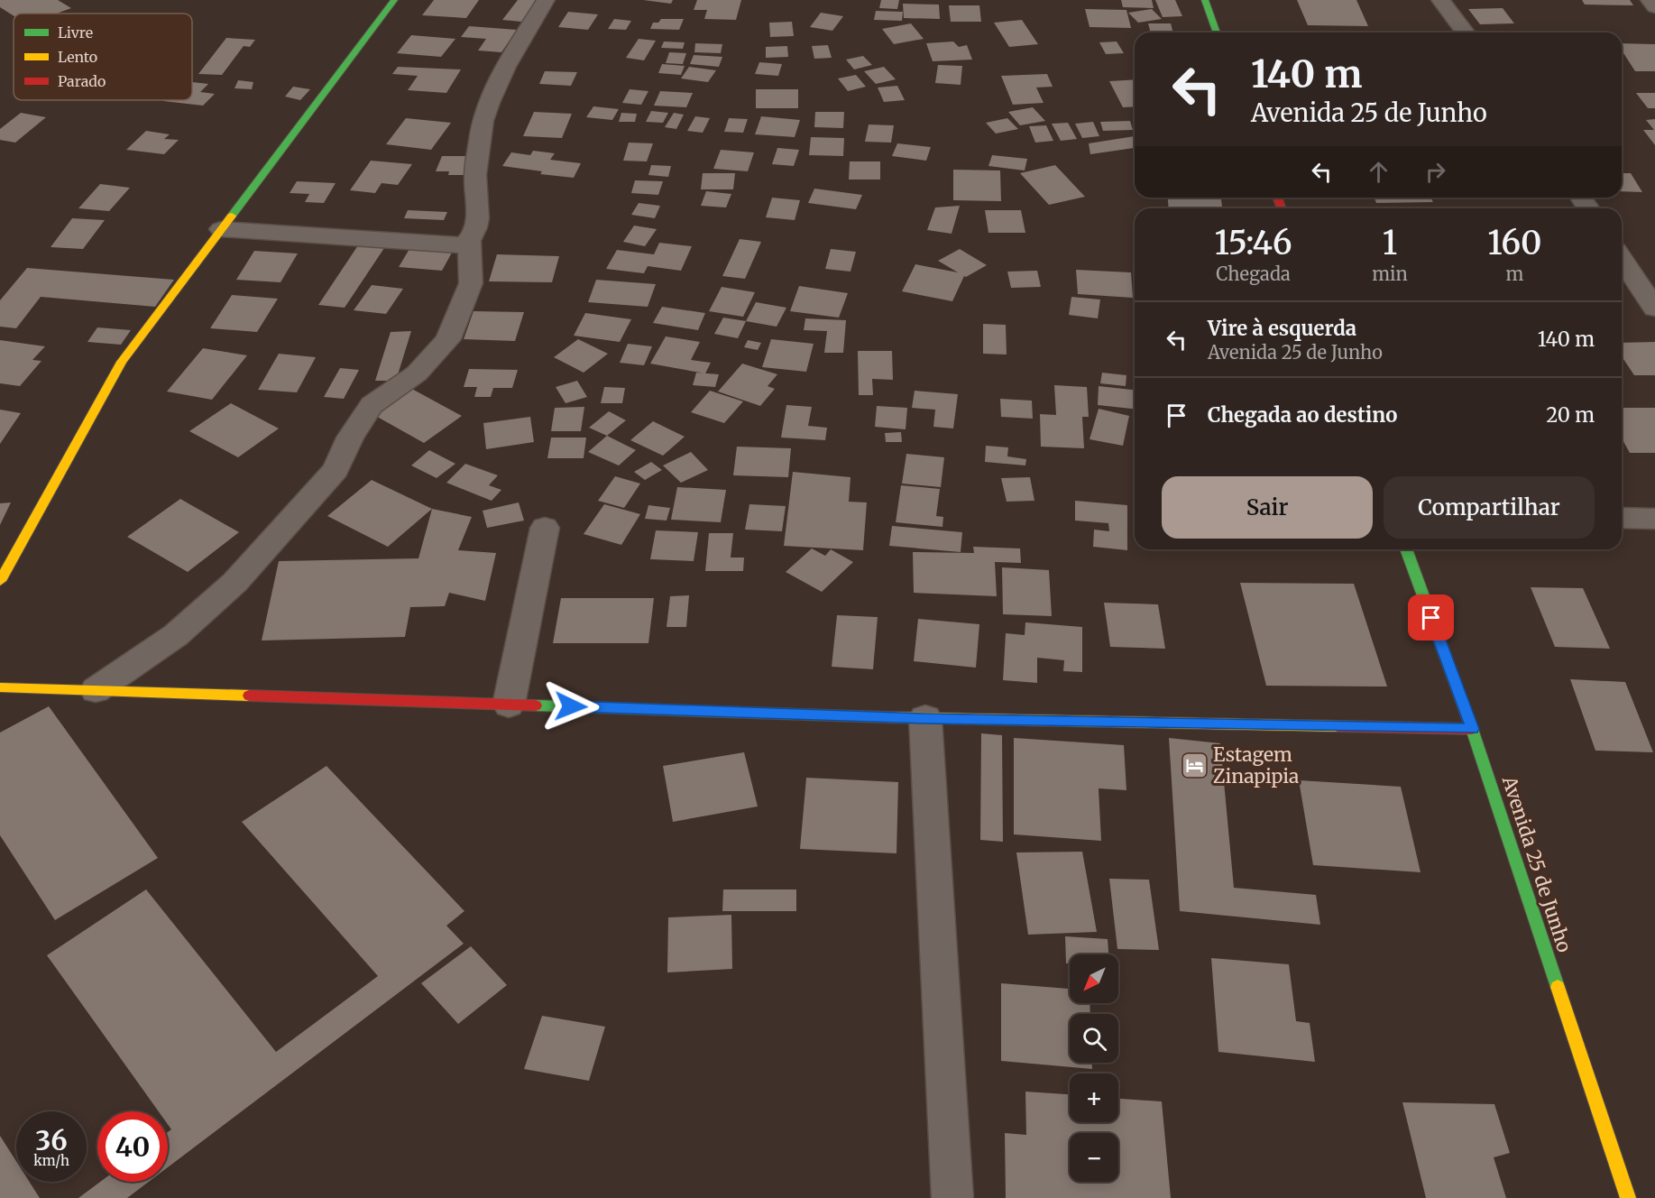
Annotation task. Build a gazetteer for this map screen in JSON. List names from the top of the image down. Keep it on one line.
{"streets":{"street":["Avenida 25 de Junho"]},"places":{"hotel":["Estagem Zinapipia"]},"legend":["Livre","Lento","Parado"],"north":"bottom left","page":{"turn":["140 m","Avenida 25 de Junho"],"eta":["15:46","Chegada","1","min","160","m"],"list":[{"name":"Vire à esquerda","note":"Avenida 25 de Junho","value":"140 m"},{"name":"Chegada ao destino","value":"20 m"}],"buttons":["Sair","Compartilhar"],"map_buttons":["+","−"],"speed":"36 km/h","limit":"40"}}
